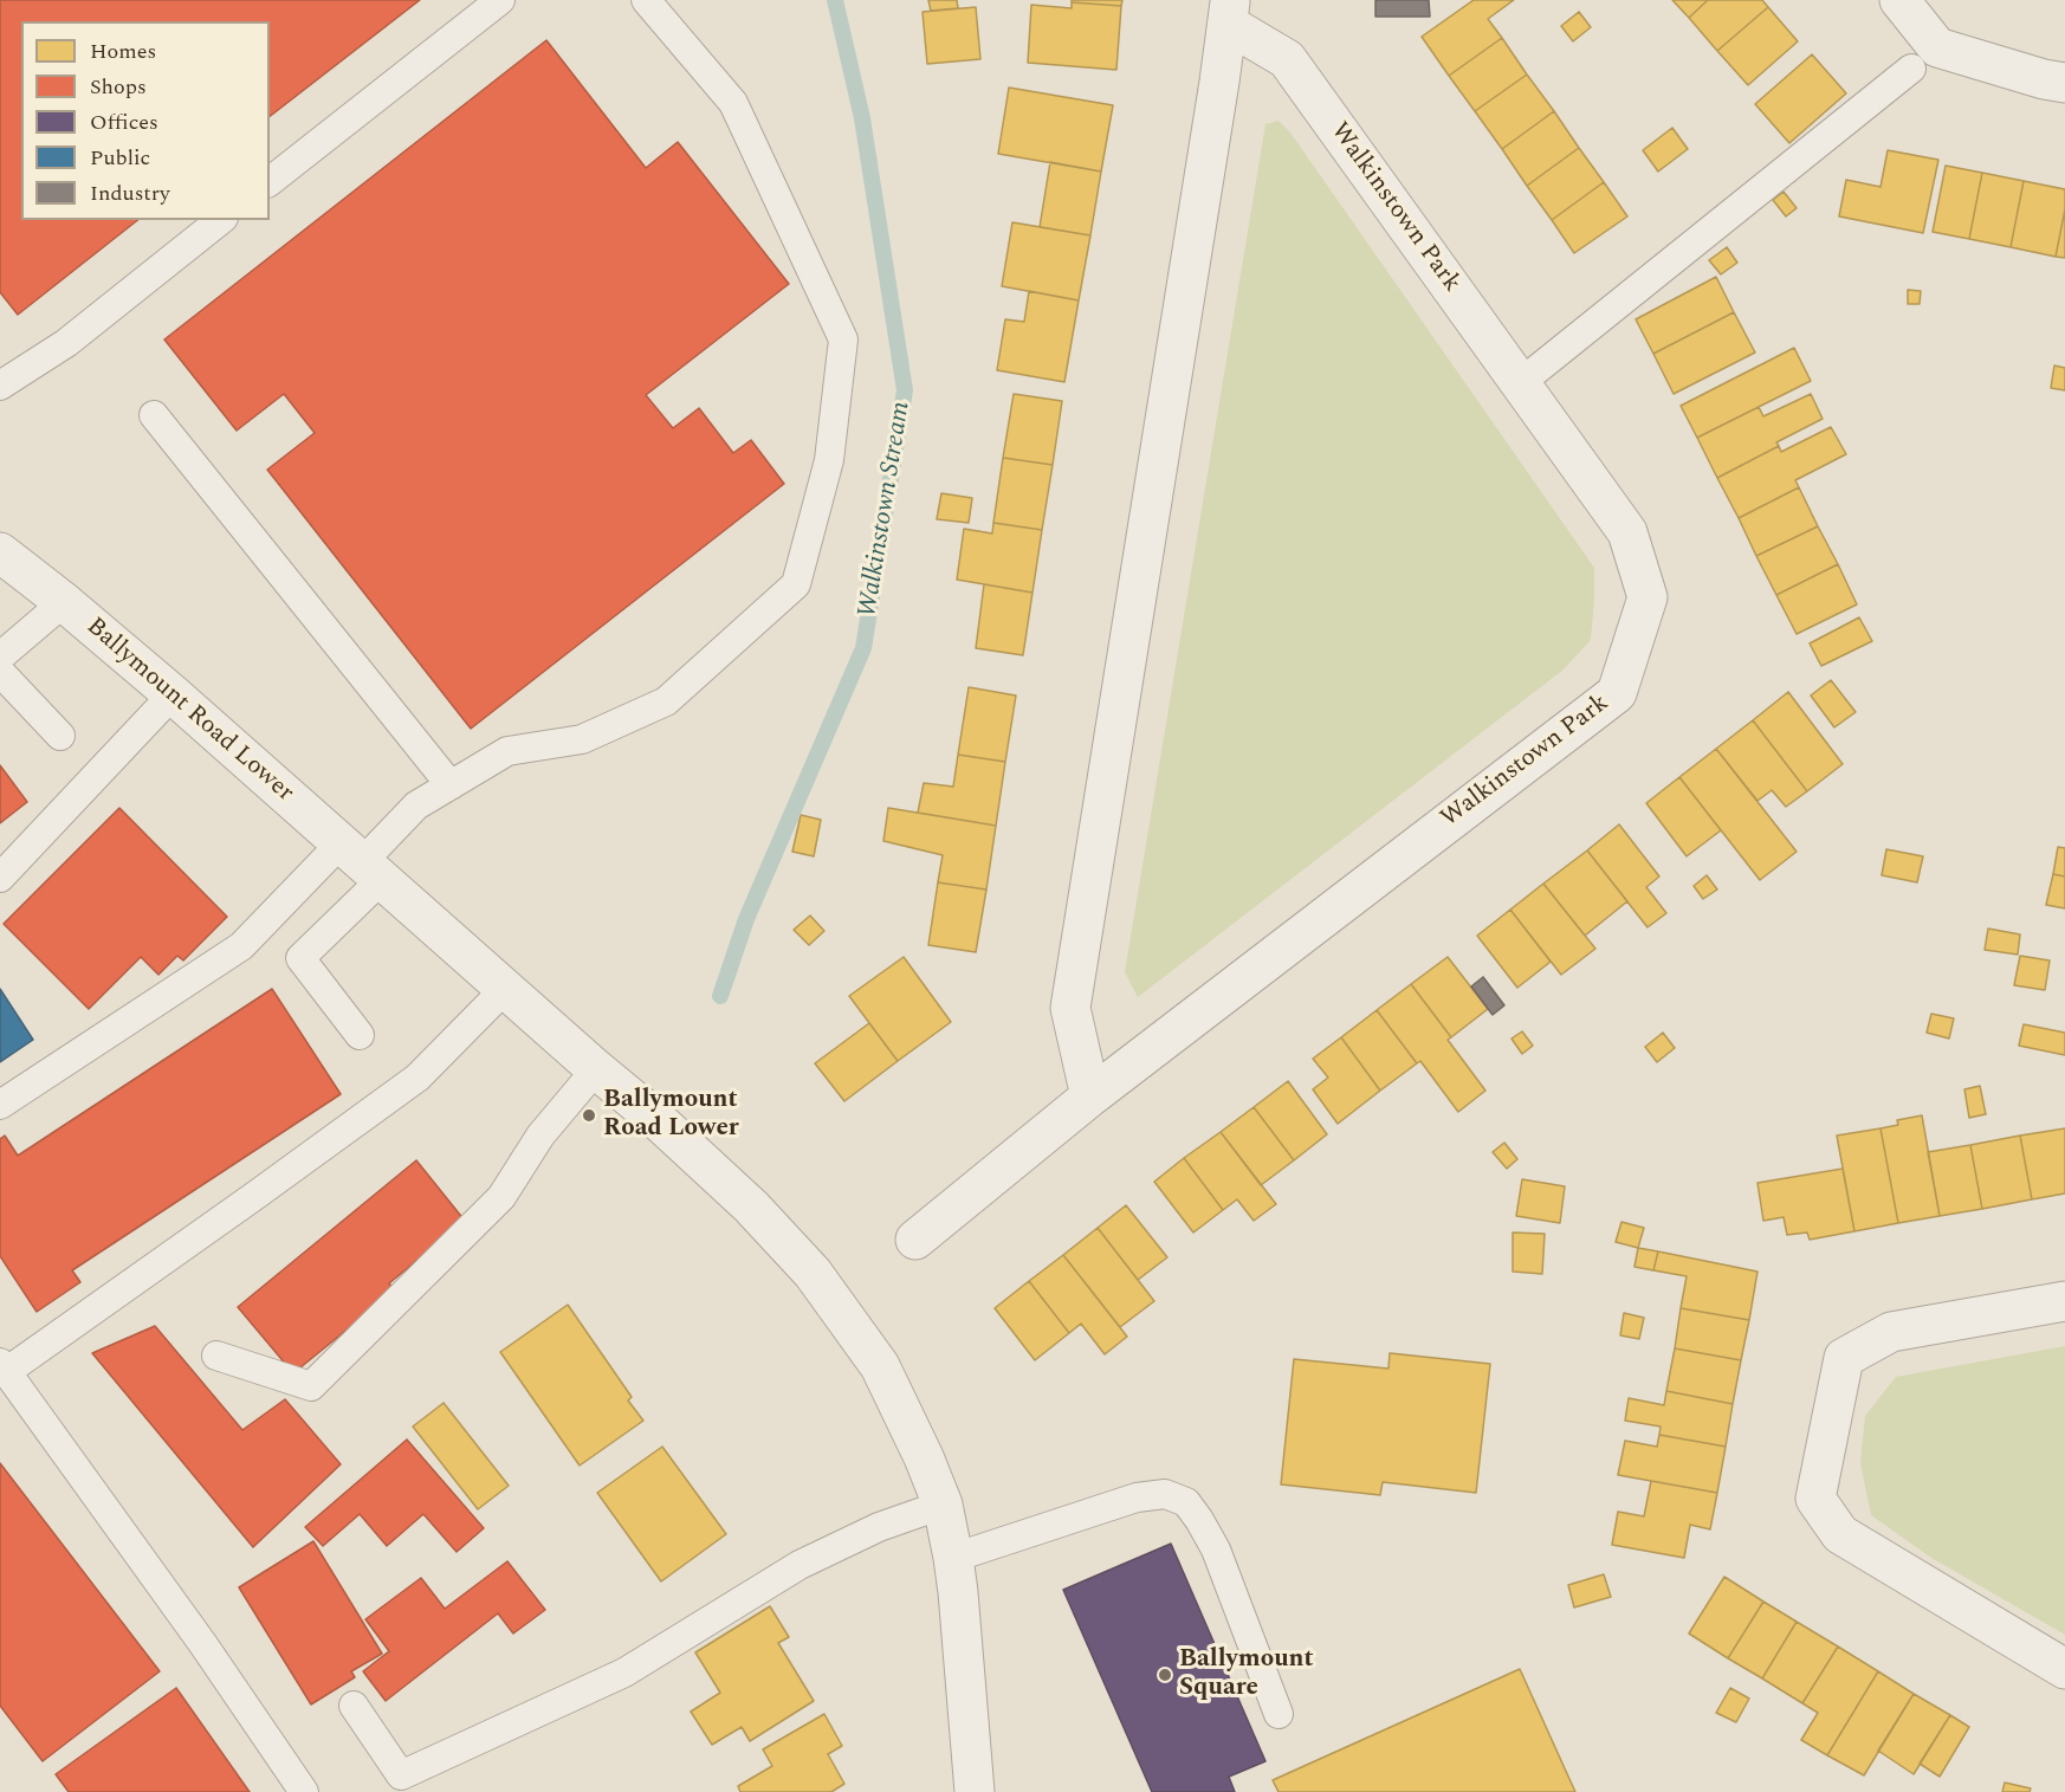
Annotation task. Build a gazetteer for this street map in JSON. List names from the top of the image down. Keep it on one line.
{"streets":{"street":["Walkinstown Park","Ballymount Road Lower"]},"water":["Walkinstown Stream"],"places":["Ballymount Road Lower","Ballymount Square"],"legend":["Homes","Shops","Offices","Public","Industry"]}
